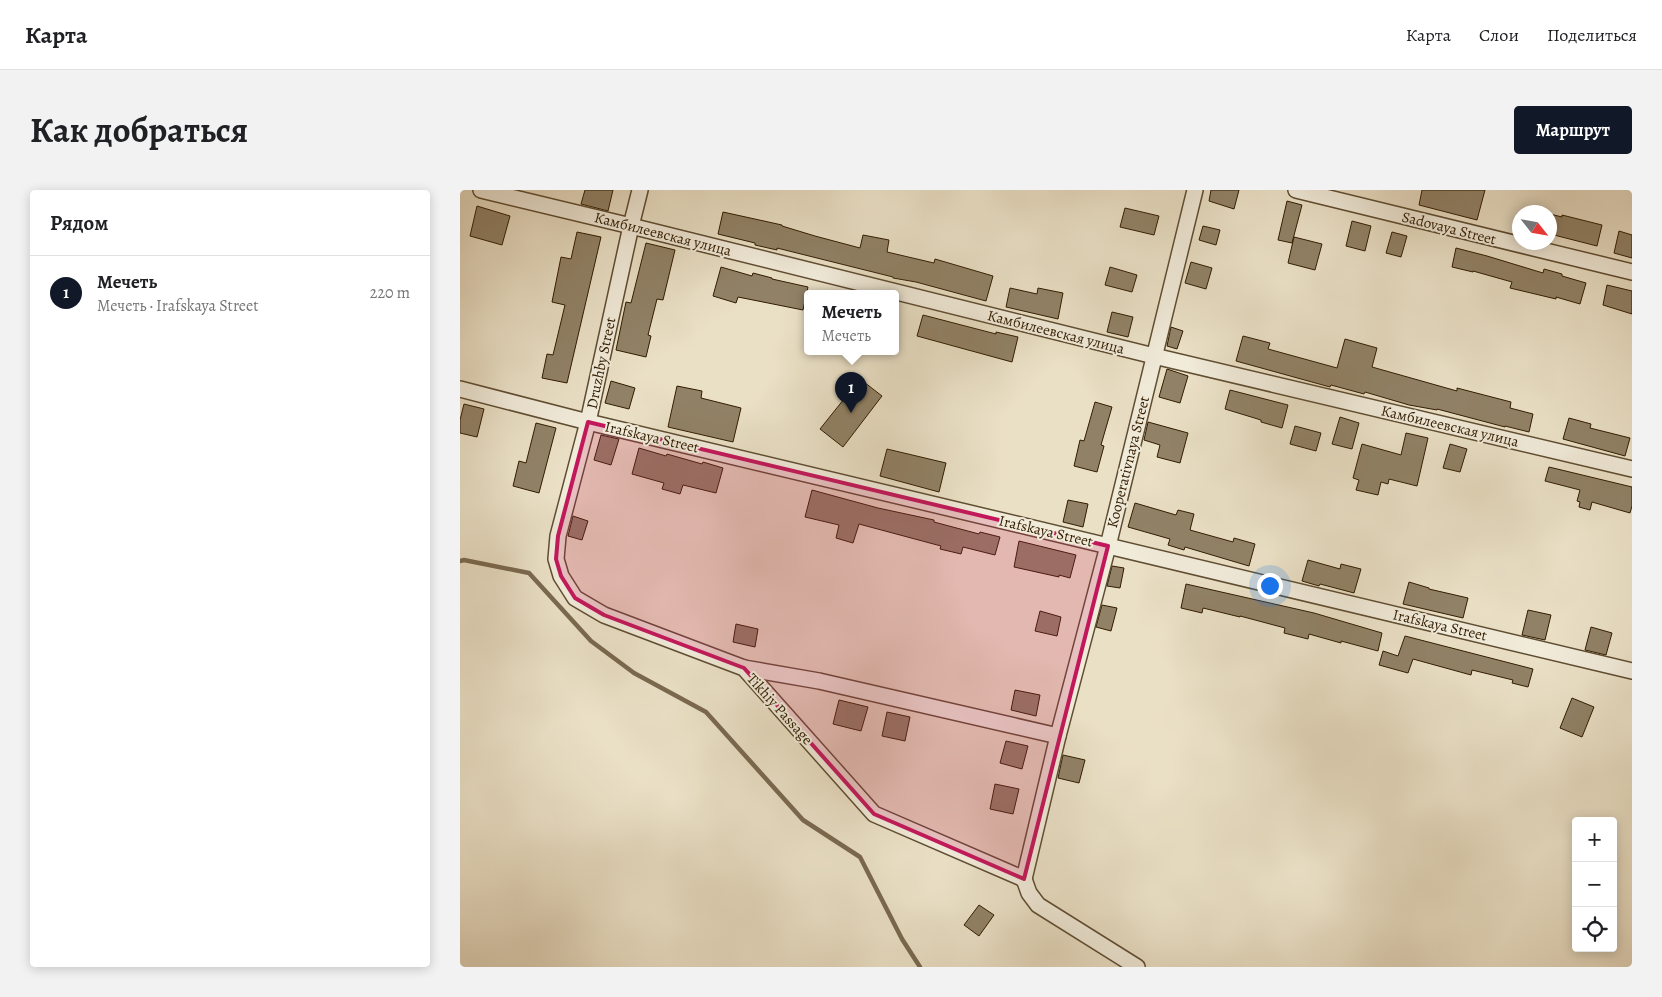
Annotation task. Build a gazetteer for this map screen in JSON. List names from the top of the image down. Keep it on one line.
{"streets":{"street":["Sadovaya Street","Камбилеевская улица","Druzhby Street","Irafskaya Street","Kooperativnaya Street","Tikhiy Passage"]},"crossings":[["Камбилеевская улица","Druzhby Street"],["Камбилеевская улица","Kooperativnaya Street"],["Druzhby Street","Irafskaya Street"],["Druzhby Street","Tikhiy Passage"],["Irafskaya Street","Kooperativnaya Street"],["Kooperativnaya Street","Tikhiy Passage"]],"north":"bottom right","page":{"header":"Карта","nav":["Карта","Слои","Поделиться"],"title":"Как добраться","buttons":"Маршрут","heading":"Рядом","list":[{"mark":"1","name":"Мечеть","note":"Мечеть · Irafskaya Street","value":"220 m"}],"popup":["Мечеть","Мечеть"],"pins":"1","map_buttons":["+","−"]}}
